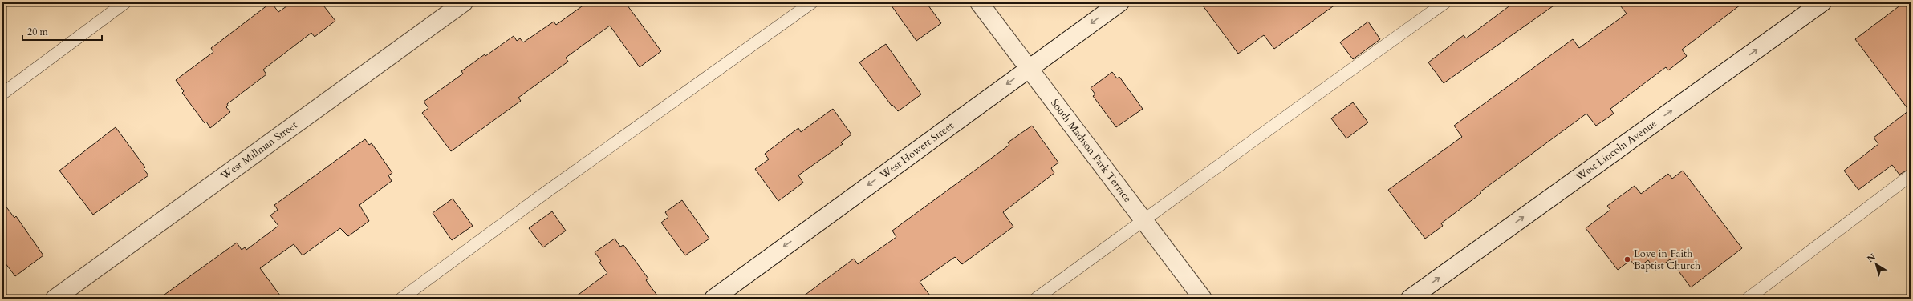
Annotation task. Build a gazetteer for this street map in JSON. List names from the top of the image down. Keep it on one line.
{"streets":{"main road":["West Millman Street","West Howett Street","South Madison Park Terrace","West Lincoln Avenue"]},"crossings":[["West Howett Street","South Madison Park Terrace"]],"one_way":["West Howett Street","West Lincoln Avenue"],"places":["Love in Faith Baptist Church"],"scale_bar":"20 m","north":"top left"}
